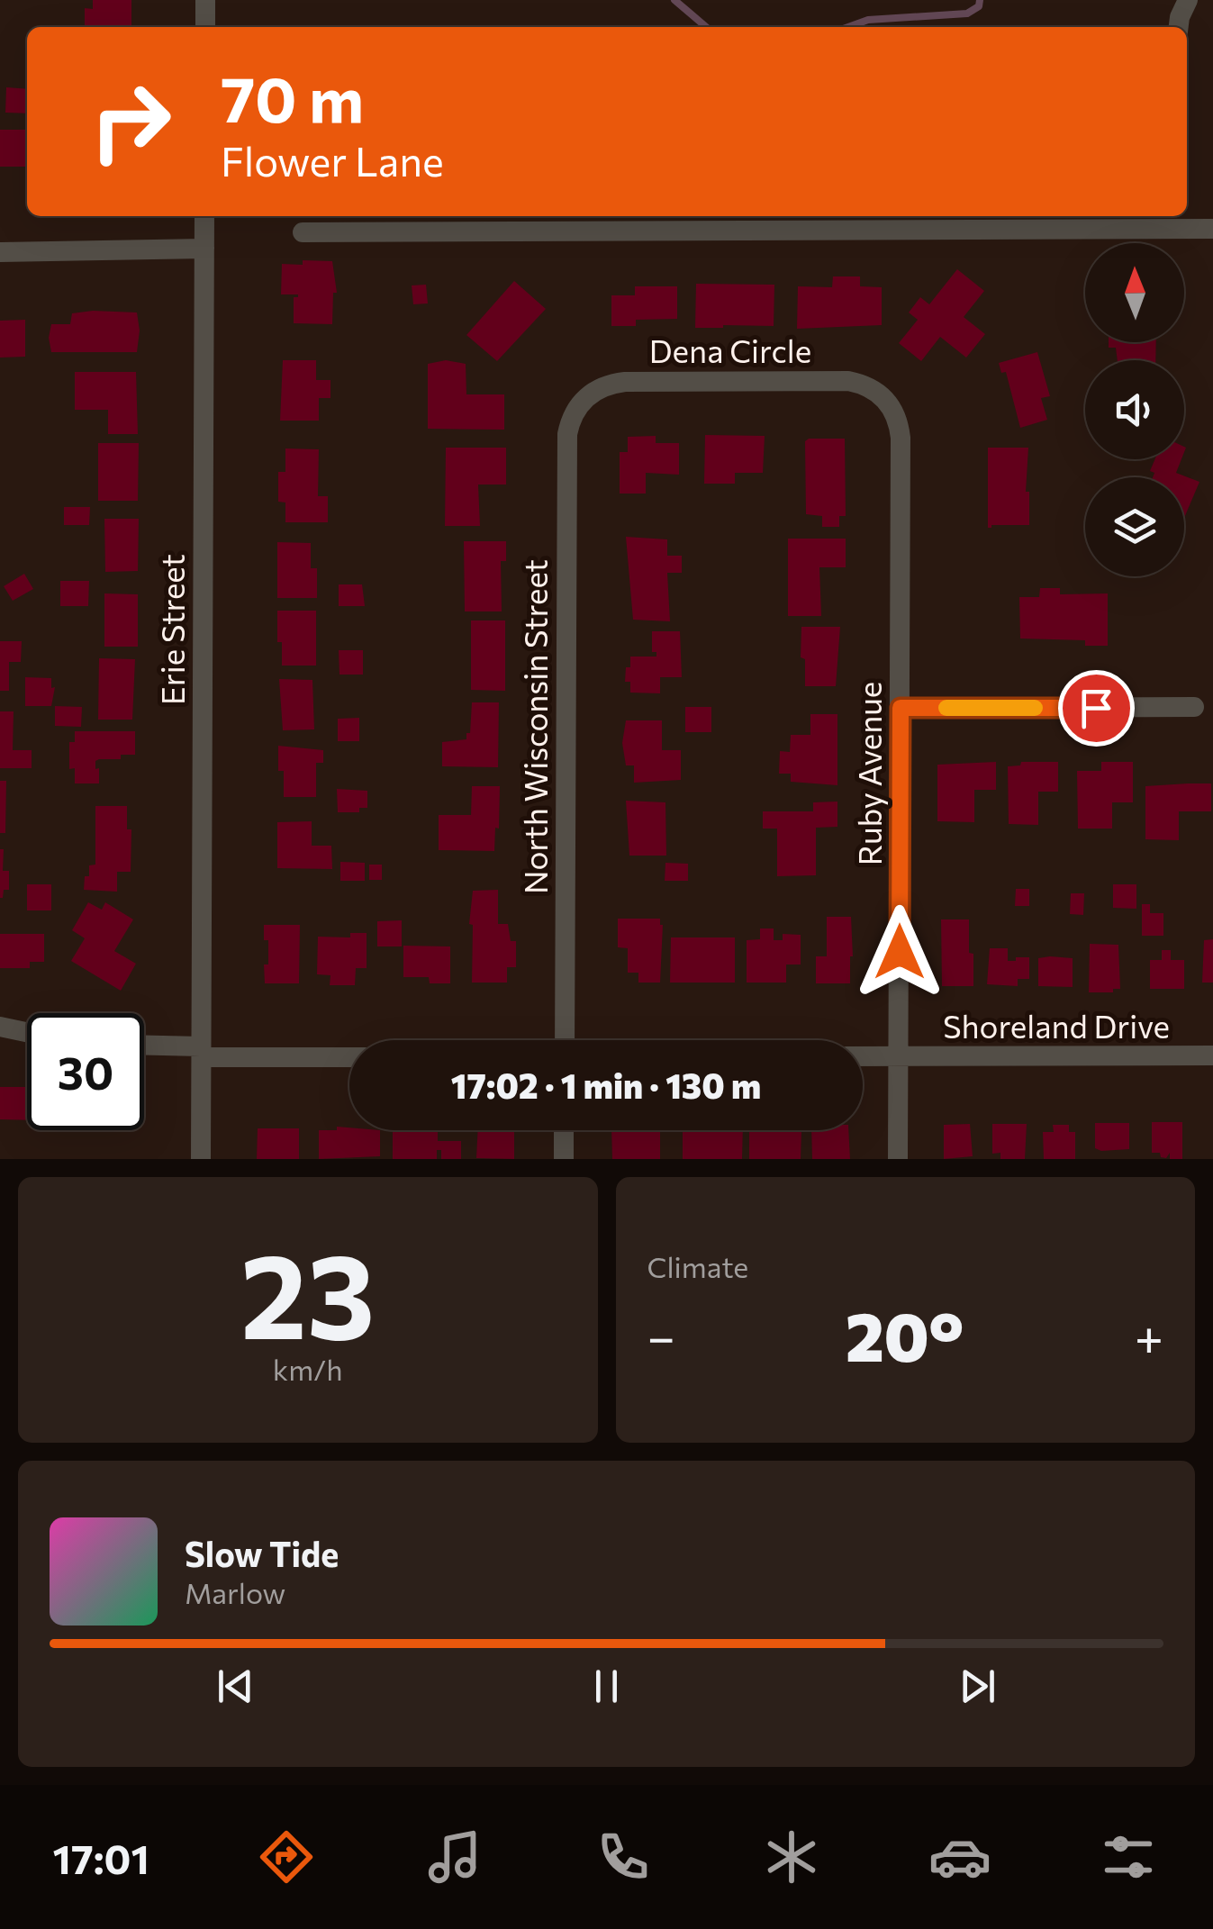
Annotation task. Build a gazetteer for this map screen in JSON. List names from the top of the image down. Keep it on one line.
{"streets":{"street":["Dena Circle","Erie Street","North Wisconsin Street","Ruby Avenue","Shoreland Drive"]},"crossings":[["Dena Circle","North Wisconsin Street"],["Dena Circle","Ruby Avenue"],["Ruby Avenue","Shoreland Drive"]],"north":"top","page":{"turn":["70 m","Flower Lane"],"limit":"30","trip":"17:02 · 1 min · 130 m","tile":[["23","km/h"],"Climate"],"heat":["−","20°","+"],"song":["Slow Tide","Marlow"],"tabs":"17:01"}}
